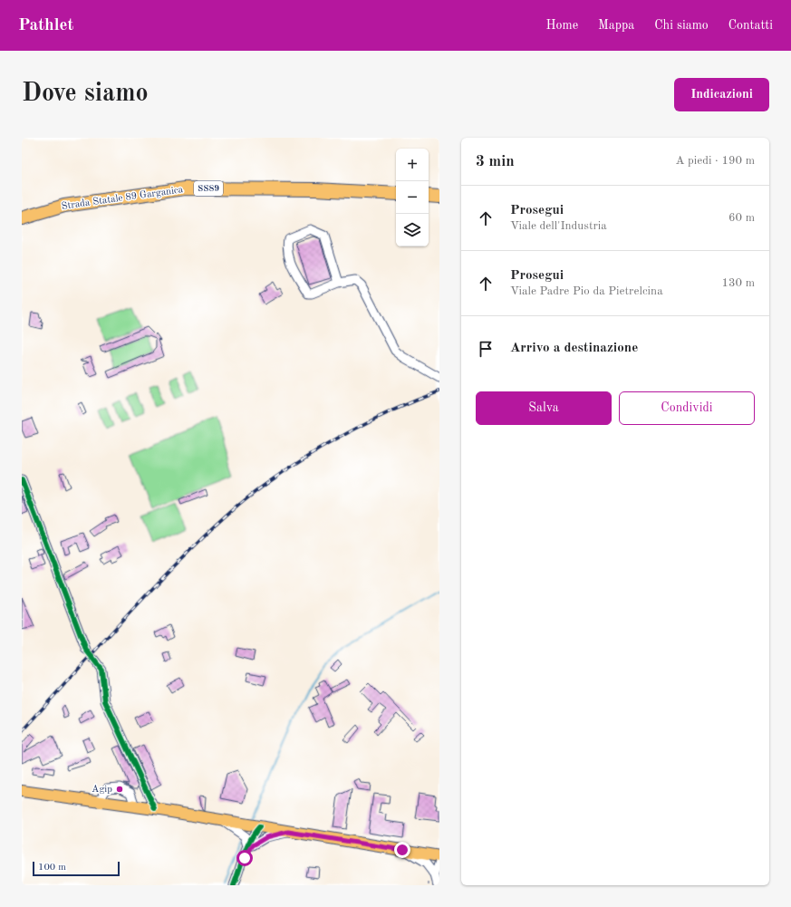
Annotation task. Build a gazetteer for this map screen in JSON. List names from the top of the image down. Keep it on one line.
{"streets":{"highway":["SS89","Strada Statale 89 Garganica"]},"places":["Agip"],"scale_bar":"100 m","page":{"header":"Pathlet","nav":["Home","Mappa","Chi siamo","Contatti"],"buttons":["Indicazioni",["Salva","Condividi"]],"title":"Dove siamo","heading":["3 min","A piedi · 190 m"],"map_buttons":["+","−"],"list":[["Prosegui","Viale dell'Industria","60 m"],["Prosegui","Viale Padre Pio da Pietrelcina","130 m"],"Arrivo a destinazione"],"scale":"100 m"}}
